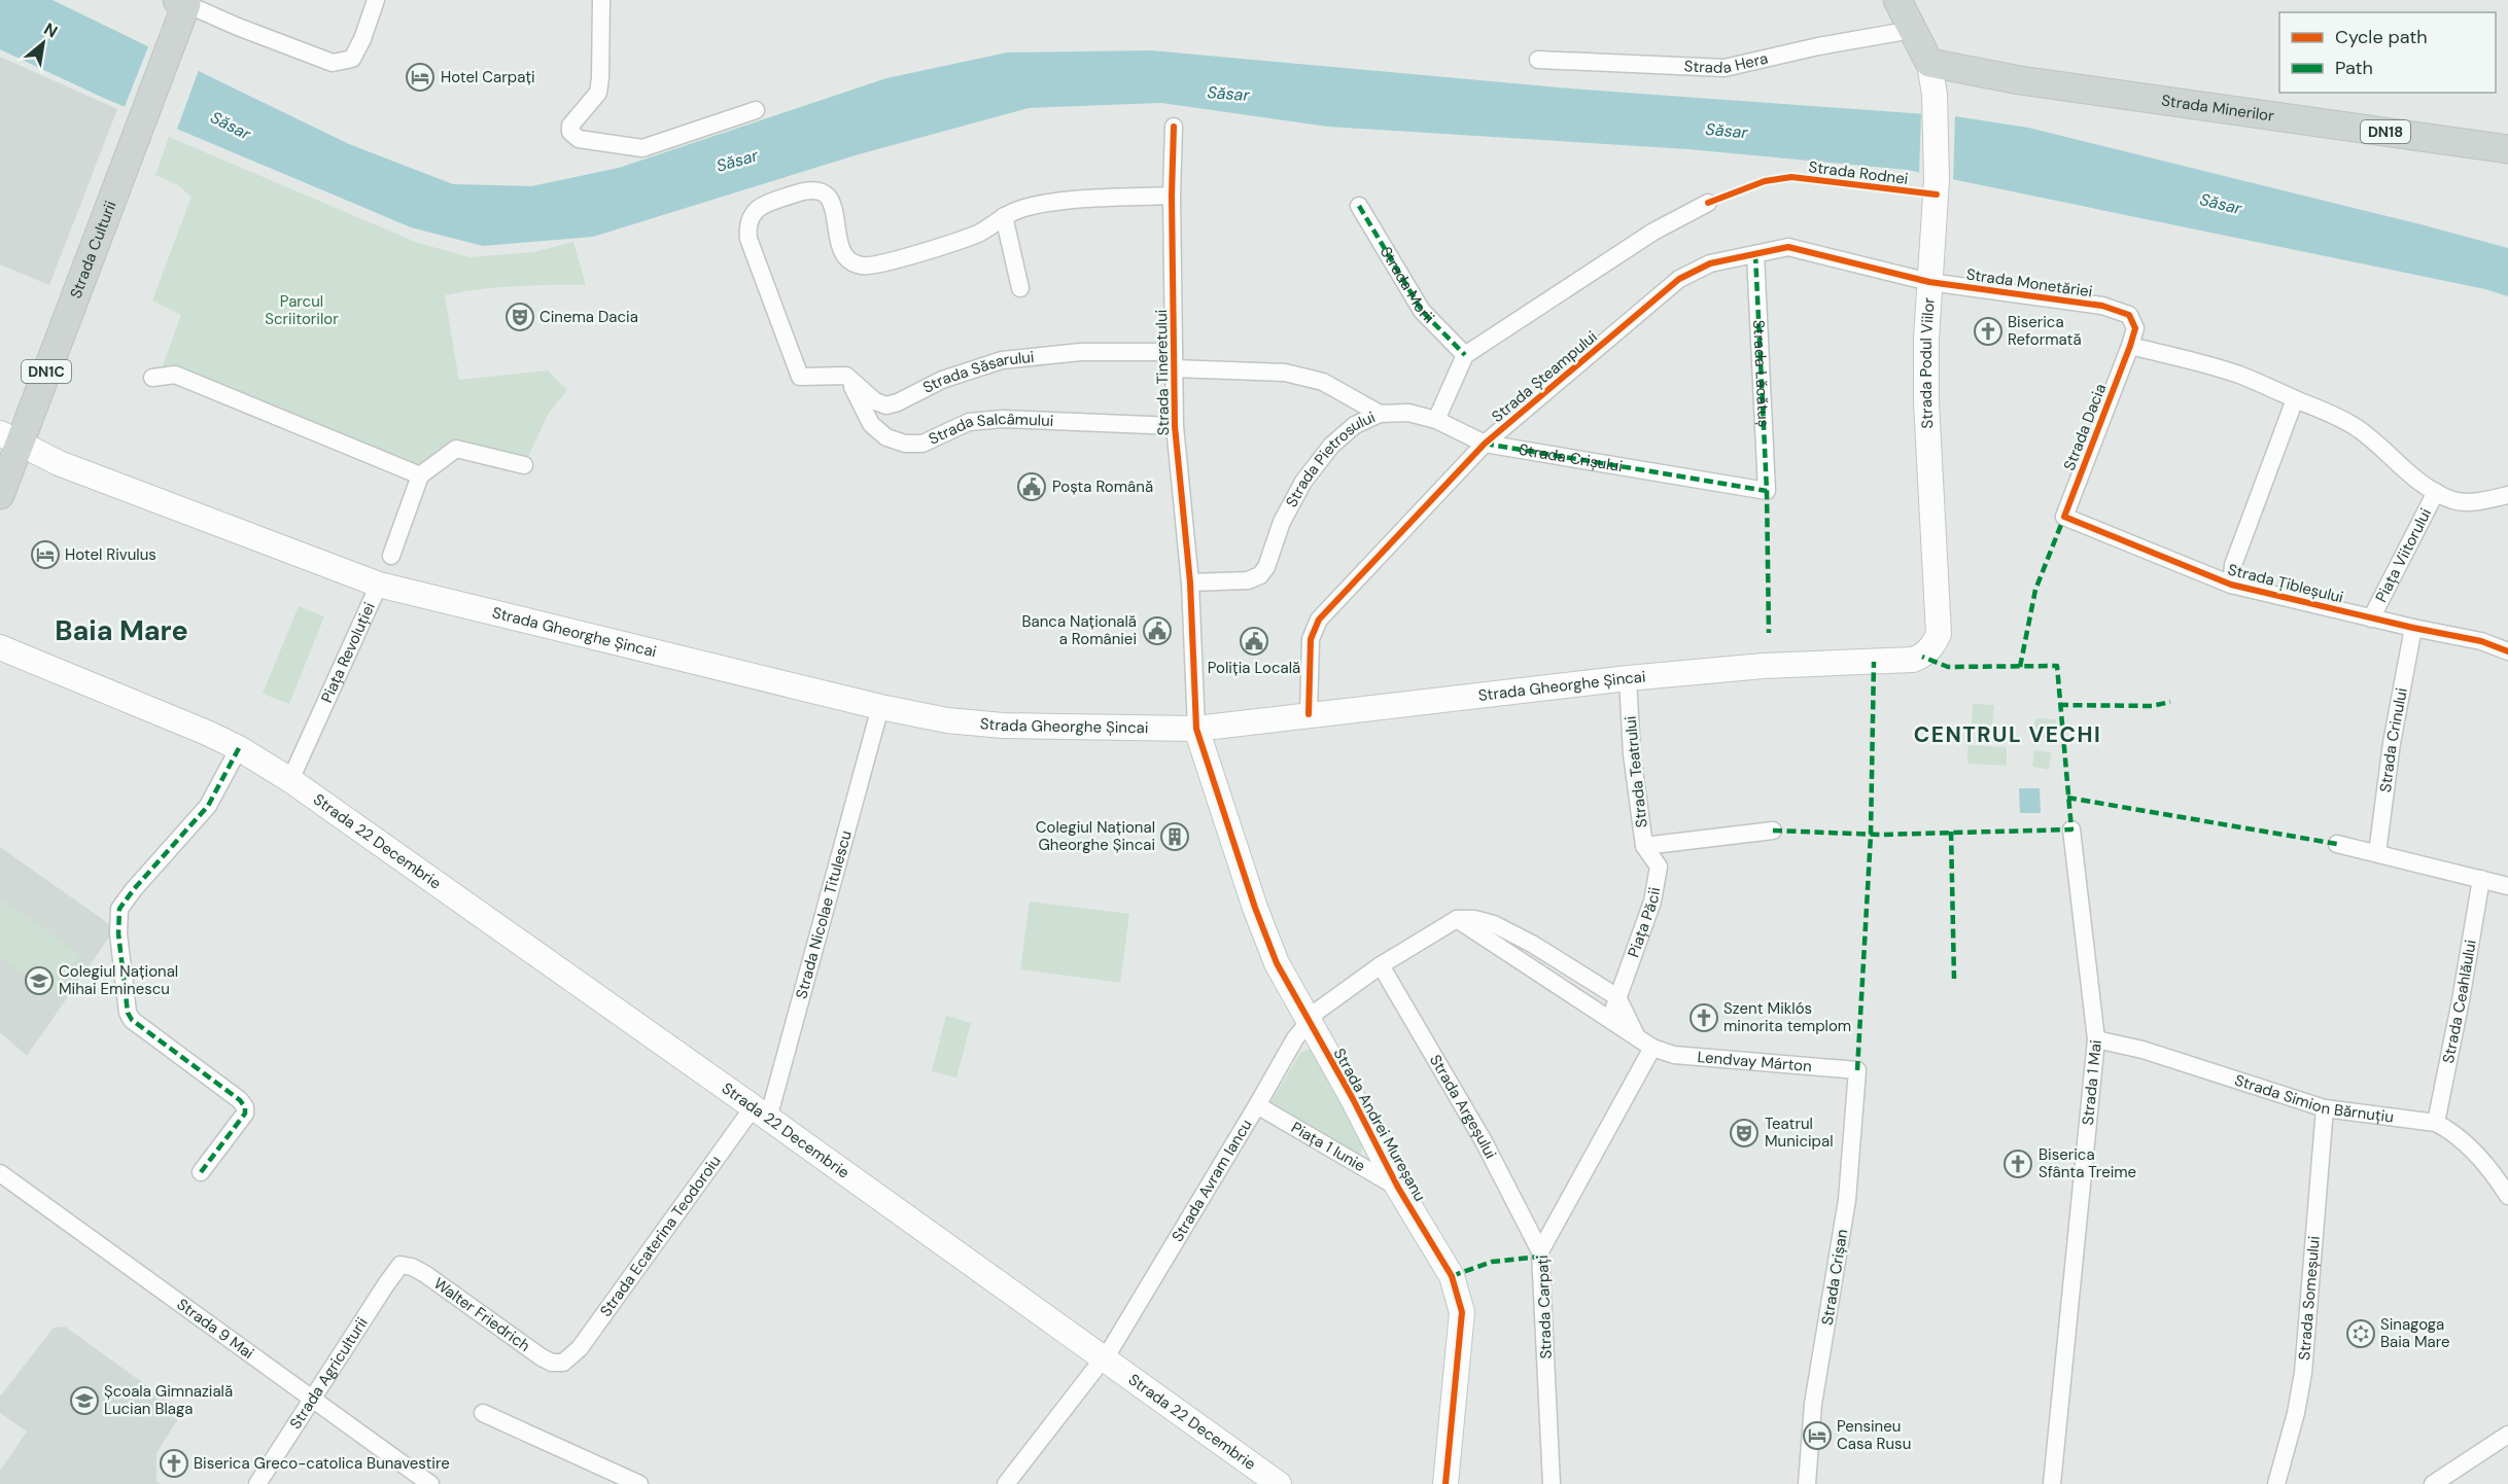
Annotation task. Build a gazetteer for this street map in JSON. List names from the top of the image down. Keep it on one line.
{"streets":{"main road":["Strada Minerilor","DN18","Strada Culturii","Strada Podul Viilor","DN1C","Strada Gheorghe Șincai","Piața Revoluției","Strada 22 Decembrie","Strada Andrei Mureșanu"],"street":["Strada Hera","Strada Morii","Strada Monetăriei","Strada Tineretului","Strada Lăcătuș","Strada Săsarului","Strada Șteampului","Strada Dacia","Strada Salcâmului","Strada Crișului","Strada Pietrosului","Piața Viitorului","Strada Țibleșului","Strada Crinului","Strada Teatrului","Strada Nicolae Titulescu","Piața Păcii","Strada Ceahlăului","Lendvay Márton","Strada 1 Mai","Strada Simion Bărnuțiu","Strada Argeșului","Piața 1 Iunie","Strada Avram Iancu","Strada Ecaterina Teodoroiu","Strada Crișan","Strada Someșului","Strada Carpați","Walter Friedrich","Strada 9 Mai","Strada Agriculturii"],"cycle path":["Strada Rodnei"]},"crossings":[["Strada Minerilor","Strada Podul Viilor"],["Strada Culturii","DN1C"],["Strada Culturii","Piața Revoluției"],["Strada Monetăriei","Strada Podul Viilor"],["Strada Monetăriei","Strada Șteampului"],["Strada Monetăriei","Strada Dacia"],["Strada Podul Viilor","Strada Șteampului"],["Strada Podul Viilor","Strada Gheorghe Șincai"],["Strada Tineretului","Strada Săsarului"],["Strada Tineretului","Strada Salcâmului"],["Strada Tineretului","Strada Pietrosului"],["Strada Tineretului","Strada Gheorghe Șincai"],["Strada Tineretului","Strada Andrei Mureșanu"],["Strada Lăcătuș","Strada Șteampului"],["Strada Lăcătuș","Strada Crișului"],["Strada Săsarului","Strada Salcâmului"],["Strada Săsarului","Strada Pietrosului"],["Strada Șteampului","Strada Crișului"],["Strada Șteampului","Strada Gheorghe Șincai"],["Strada Dacia","Strada Țibleșului"],["Strada Crișului","Strada Pietrosului"],["Piața Viitorului","Strada Țibleșului"],["Strada Țibleșului","Strada Crinului"],["Strada Gheorghe Șincai","Piața Revoluției"],["Strada Gheorghe Șincai","Strada Teatrului"],["Strada Gheorghe Șincai","Strada Nicolae Titulescu"],["Strada Gheorghe Șincai","Strada Andrei Mureșanu"],["Piața Revoluției","Strada 22 Decembrie"],["Strada Teatrului","Piața Păcii"],["Strada 22 Decembrie","Strada Nicolae Titulescu"],["Strada 22 Decembrie","Strada Avram Iancu"],["Strada 22 Decembrie","Strada Ecaterina Teodoroiu"],["Strada Nicolae Titulescu","Strada Ecaterina Teodoroiu"],["Strada Ceahlăului","Strada Simion Bărnuțiu"],["Lendvay Márton","Strada Crișan"],["Lendvay Márton","Strada Carpați"],["Strada 1 Mai","Strada Simion Bărnuțiu"],["Strada Simion Bărnuțiu","Strada Someșului"],["Strada Argeșului","Strada Avram Iancu"],["Strada Argeșului","Strada Carpați"],["Strada Andrei Mureșanu","Piața 1 Iunie"],["Strada Andrei Mureșanu","Strada Avram Iancu"],["Piața 1 Iunie","Strada Avram Iancu"],["Strada Ecaterina Teodoroiu","Walter Friedrich"],["Walter Friedrich","Strada Agriculturii"],["Strada 9 Mai","Strada Agriculturii"]],"districts":["Baia Mare","CENTRUL VECHI"],"water":["Săsar"],"parks":["Parcul Scriitorilor"],"places":{"hotel":["Hotel Carpați","Hotel Rivulus","Pensineu Casa Rusu"],"theatre":["Cinema Dacia","Teatrul Municipal"],"church":["Biserica Reformată","Szent Miklós minorita templom","Biserica Sfânta Treime","Biserica Greco-catolica Bunavestire"],"public building":["Poșta Română","Banca Națională a României","Poliția Locală"],"building":["Colegiul Național Gheorghe Șincai"],"school or university":["Colegiul Național Mihai Eminescu","Școala Gimnazială Lucian Blaga"],"synagogue":["Sinagoga Baia Mare"]},"legend":["Cycle path","Path"],"north":"top right"}
